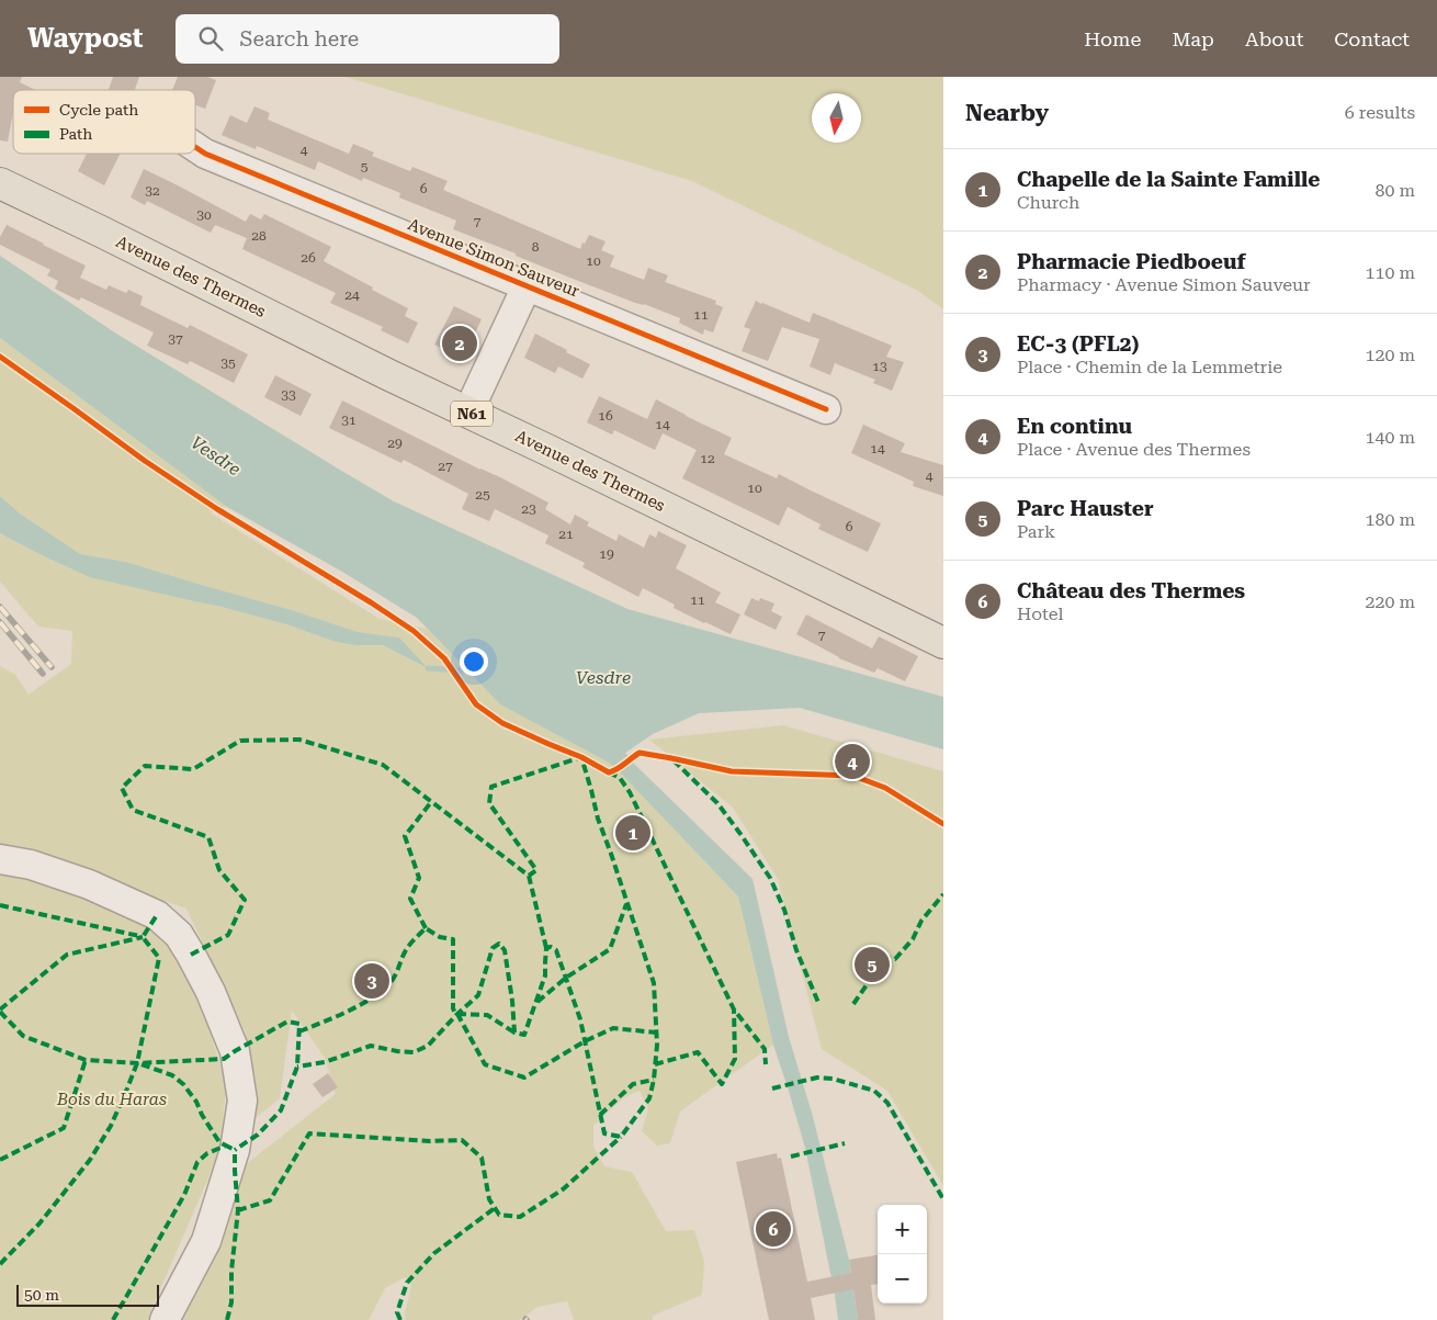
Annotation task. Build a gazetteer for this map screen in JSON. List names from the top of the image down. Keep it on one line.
{"streets":{"main road":["Avenue des Thermes","N61"],"street":["Avenue Simon Sauveur"]},"crossings":[["Avenue Simon Sauveur","Avenue des Thermes"]],"water":["Vesdre"],"parks":["Bois du Haras"],"house_numbers":["4","5","6","32","30","7","28","8","26","10","24","11","37","35","13","33","16","31","14","29","14","12","27","4","10","25","23","6","21","19","11","7"],"legend":["Cycle path","Path"],"scale_bar":"50 m","north":"bottom","page":{"header":"Waypost","search":"Search here","nav":["Home","Map","About","Contact"],"heading":["Nearby","6 results"],"list":[{"mark":"1","name":"Chapelle de la Sainte Famille","note":"Church","value":"80 m"},{"mark":"2","name":"Pharmacie Piedboeuf","note":"Pharmacy · Avenue Simon Sauveur","value":"110 m"},{"mark":"3","name":"EC-3 (PFL2)","note":"Place · Chemin de la Lemmetrie","value":"120 m"},{"mark":"4","name":"En continu","note":"Place · Avenue des Thermes","value":"140 m"},{"mark":"5","name":"Parc Hauster","note":"Park","value":"180 m"},{"mark":"6","name":"Château des Thermes","note":"Hotel","value":"220 m"}],"pins":["2","4","1","5","3","6"],"map_buttons":["+","−"],"scale":"50 m"}}
